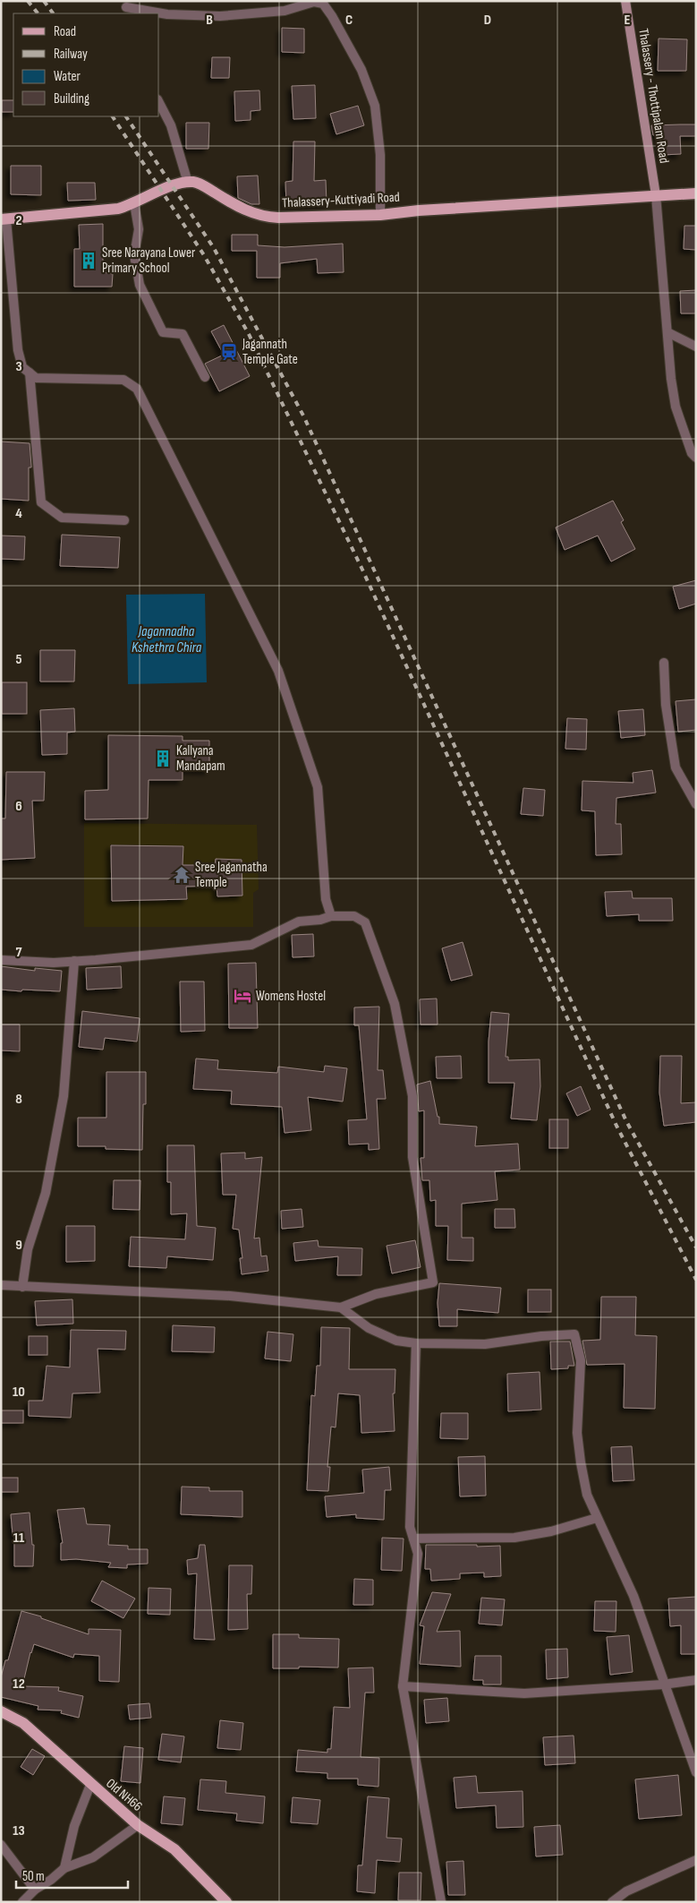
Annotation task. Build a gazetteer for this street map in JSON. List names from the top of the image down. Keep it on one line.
{"streets":{"main road":["Thalassery - Thottipalam Road","Thalassery-Kuttiyadi Road","Old NH66"]},"crossings":[["Thalassery - Thottipalam Road","Thalassery-Kuttiyadi Road"]],"water":["Jagannadha Kshethra Chira"],"places":{"building":["Sree Narayana Lower Primary School","Kallyana Mandapam"],"station":["Jagannath Temple Gate"],"temple":["Sree Jagannatha Temple"],"hotel":["Womens Hostel"]},"legend":["Road","Railway","Water","Building"],"scale_bar":"50 m","grid":{"columns":["B","C","D","E"],"rows":["2","3","4","5","6","7","8","9","10","11","12","13"]}}
